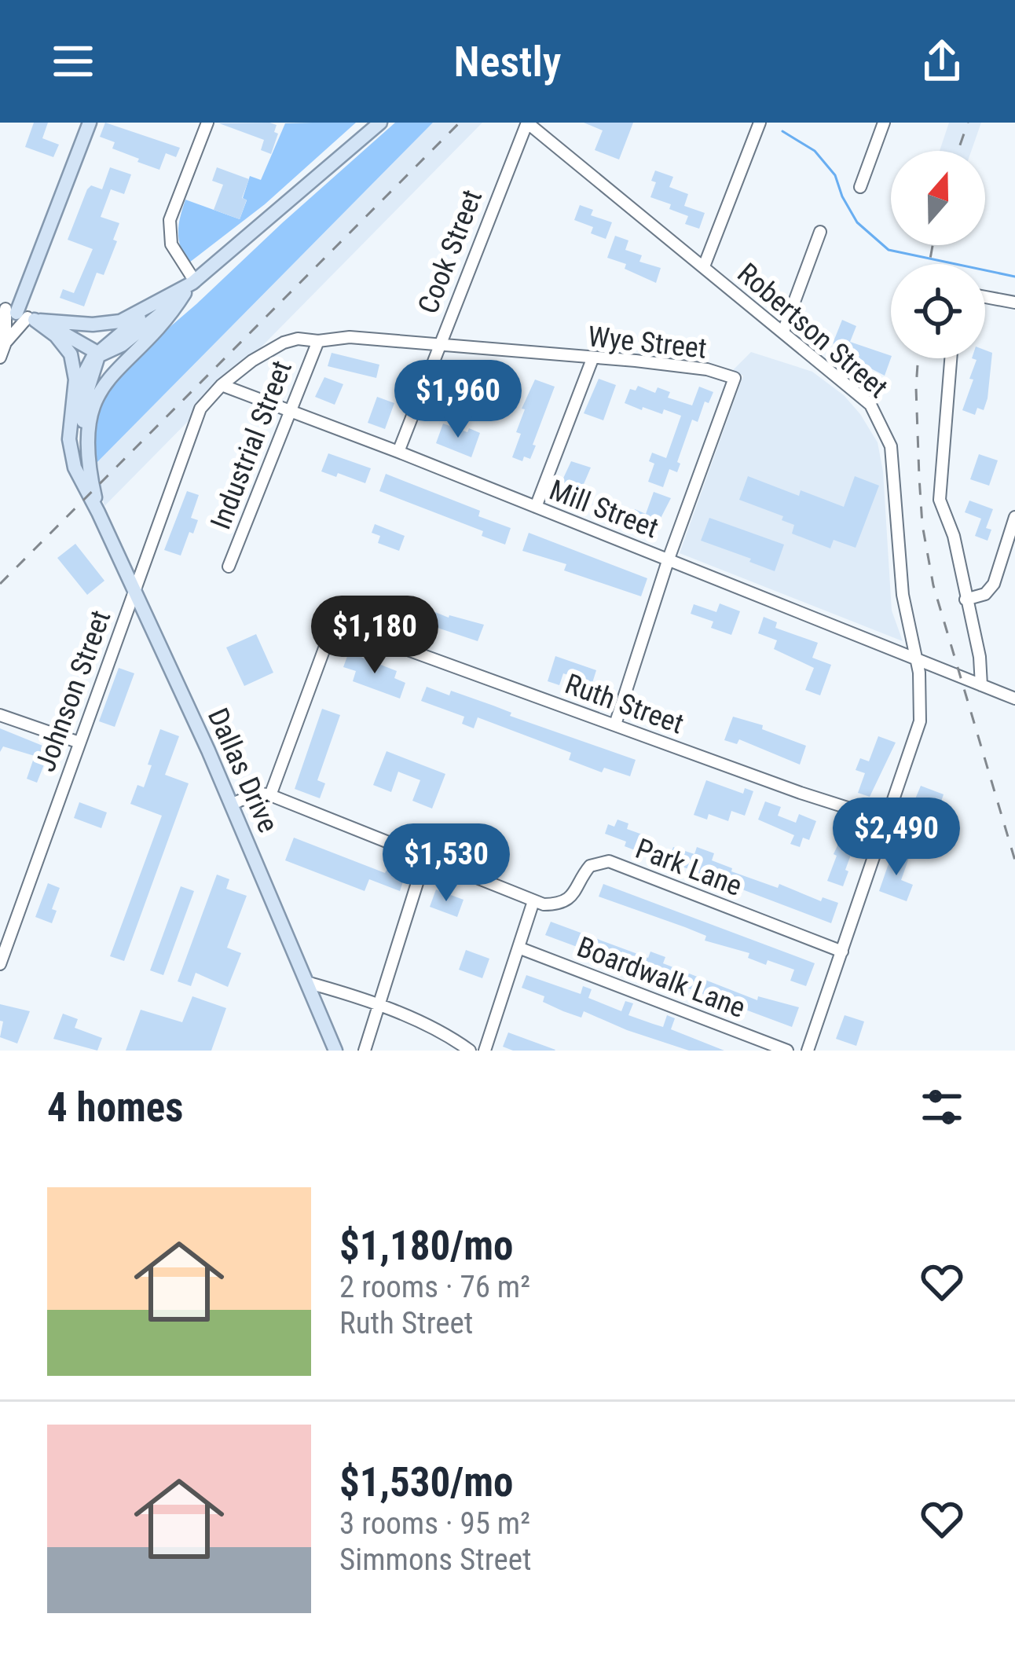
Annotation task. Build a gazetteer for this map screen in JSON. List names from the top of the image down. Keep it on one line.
{"streets":{"main road":["Dallas Drive"],"street":["Cook Street","Robertson Street","Wye Street","Industrial Street","Mill Street","Johnson Street","Ruth Street","Park Lane","Boardwalk Lane"]},"crossings":[["Cook Street","Robertson Street"],["Cook Street","Wye Street"],["Cook Street","Mill Street"],["Robertson Street","Mill Street"],["Robertson Street","Ruth Street"],["Robertson Street","Park Lane"],["Wye Street","Industrial Street"],["Wye Street","Mill Street"],["Wye Street","Johnson Street"],["Industrial Street","Mill Street"],["Mill Street","Johnson Street"],["Johnson Street","Dallas Drive"]],"north":"top","page":{"header":"Nestly","price":["$1,960","$1,180","$2,490","$1,530"],"heading":"4 homes","list":[{"name":"$1,180/mo","note":"2 rooms · 76 m² · Ruth Street"},{"name":"$1,530/mo","note":"3 rooms · 95 m² · Simmons Street"}]}}
